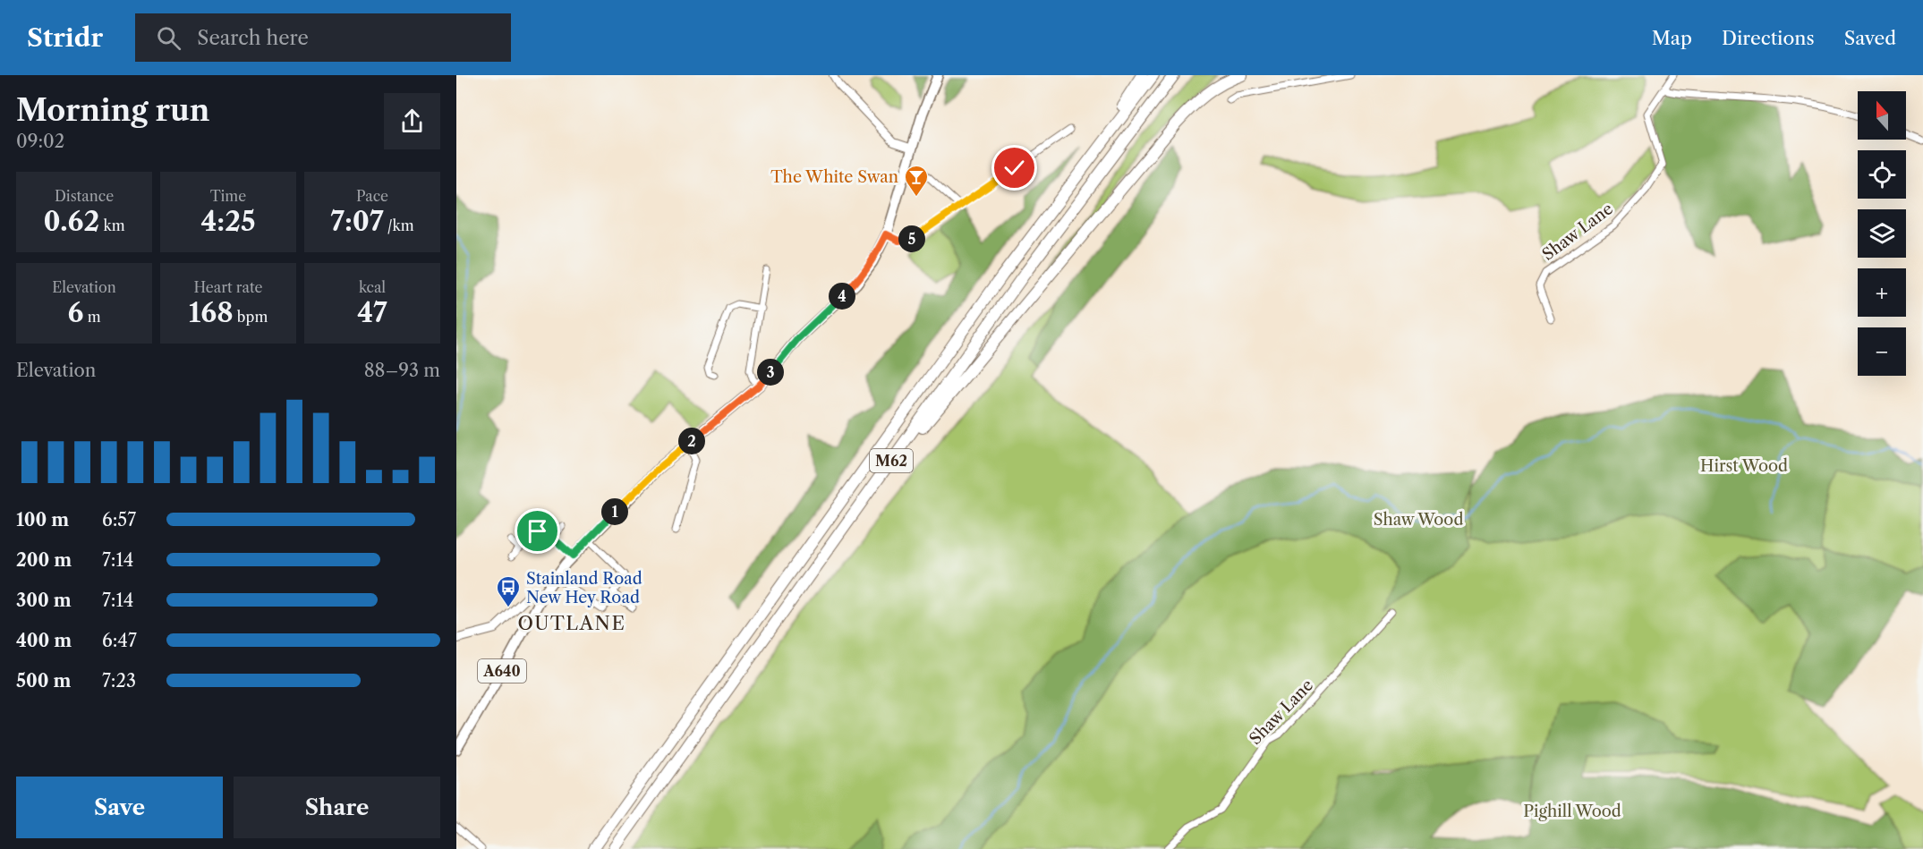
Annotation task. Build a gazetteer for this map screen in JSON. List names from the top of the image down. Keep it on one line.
{"streets":{"highway":["M62"],"main road":["A640"],"street":["Shaw Lane"]},"districts":["OUTLANE"],"parks":["Hirst Wood","Shaw Wood","Pighill Wood"],"places":{"bar":["The White Swan"],"bus stop":["Stainland Road New Hey Road"]},"north":"top","page":{"header":"Stridr","search":"Search here","nav":["Map","Directions","Saved"],"heading":["Morning run","09:02"],"map_buttons":["+","−"],"stats":[["Distance","0.62 km"],["Time","4:25"],["Pace","7:07 /km"],["Elevation","6 m"],["Heart rate","168 bpm"],["kcal","47"]],"pins":["5","4","3","2","1"],"chart":["Elevation","88–93 m"],"list":[{"name":"100 m","note":"6:57"},{"name":"200 m","note":"7:14"},{"name":"300 m","note":"7:14"},{"name":"400 m","note":"6:47"},{"name":"500 m","note":"7:23"}],"buttons":["Save","Share"]}}
